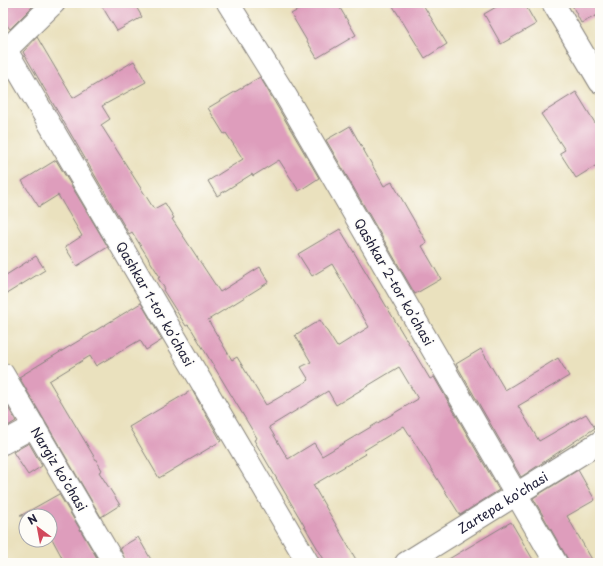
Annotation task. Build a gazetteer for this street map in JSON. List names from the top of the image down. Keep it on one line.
{"streets":{"street":["Qashkar 2-tor koʼchasi","Qashkar 1-tor koʼchasi","Nargiz koʻchasi","Zartepa ko'chasi"]},"crossings":[["Qashkar 2-tor koʼchasi","Zartepa ko'chasi"]],"north":"top left"}
